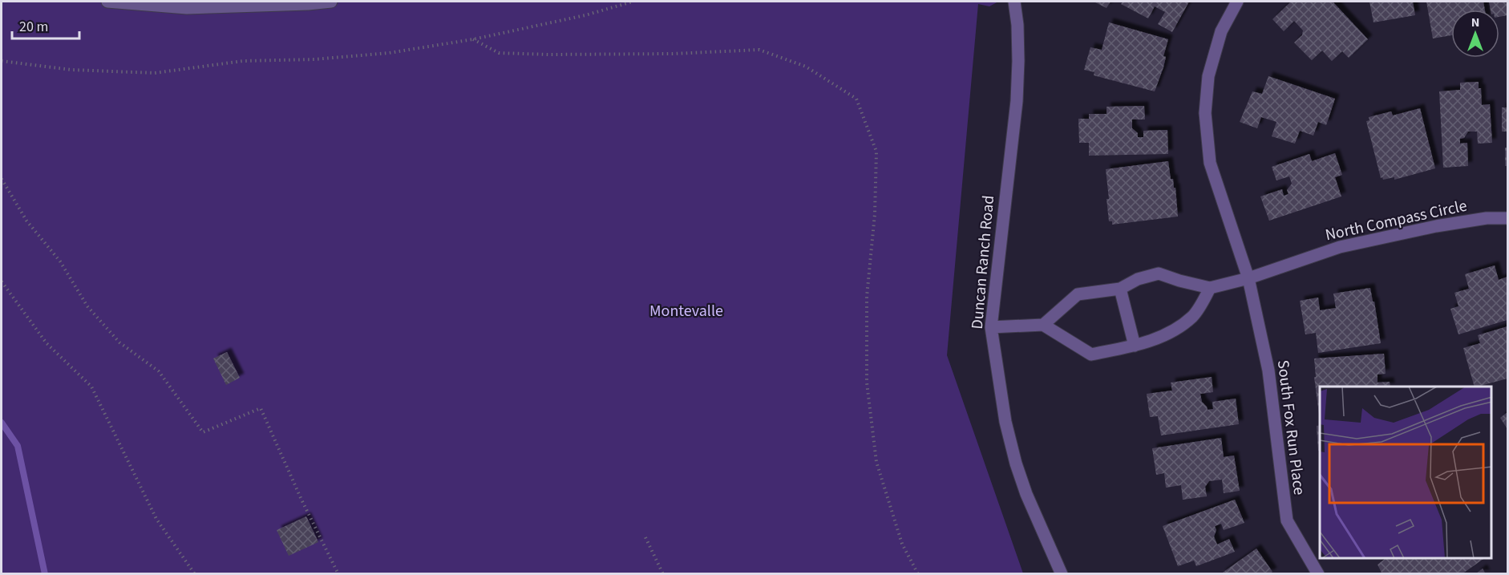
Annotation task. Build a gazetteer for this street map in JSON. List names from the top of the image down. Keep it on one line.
{"streets":{"street":["North Compass Circle","Duncan Ranch Road","South Fox Run Place"]},"crossings":[["North Compass Circle","South Fox Run Place"]],"parks":["Montevalle"],"scale_bar":"20 m","north":"top"}
